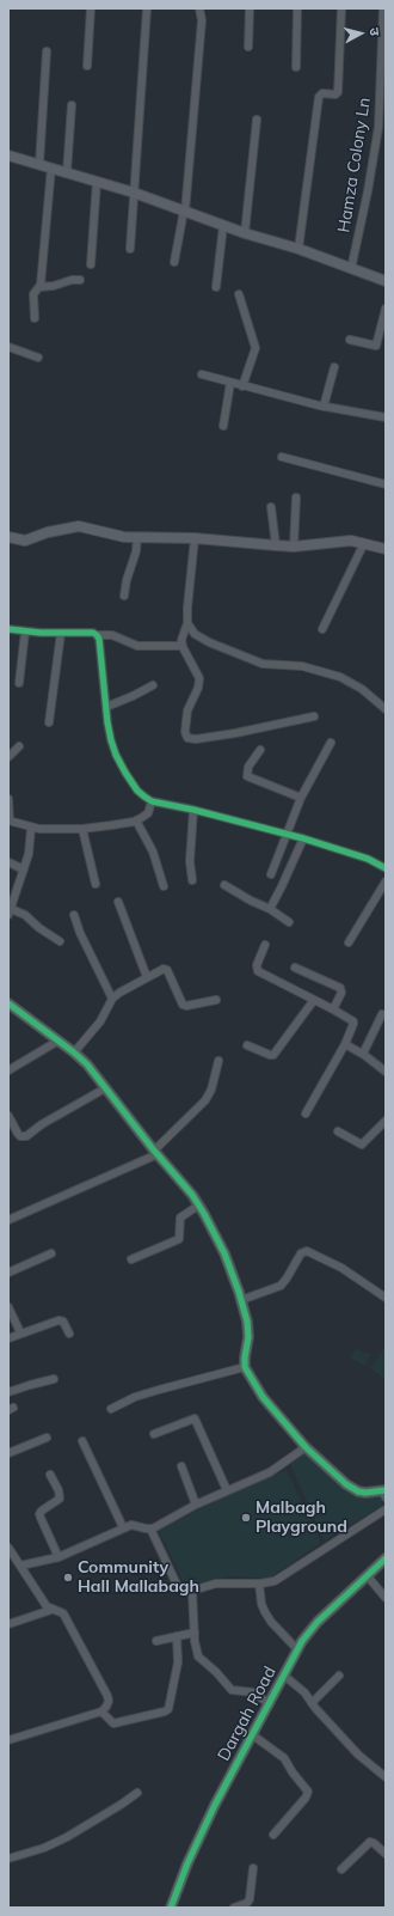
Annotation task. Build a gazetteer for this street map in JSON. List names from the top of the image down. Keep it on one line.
{"streets":{"street":["Hamza Colony Ln","Dargah Road"]},"places":["Malbagh Playground","Community Hall Mallabagh"],"north":"right"}
